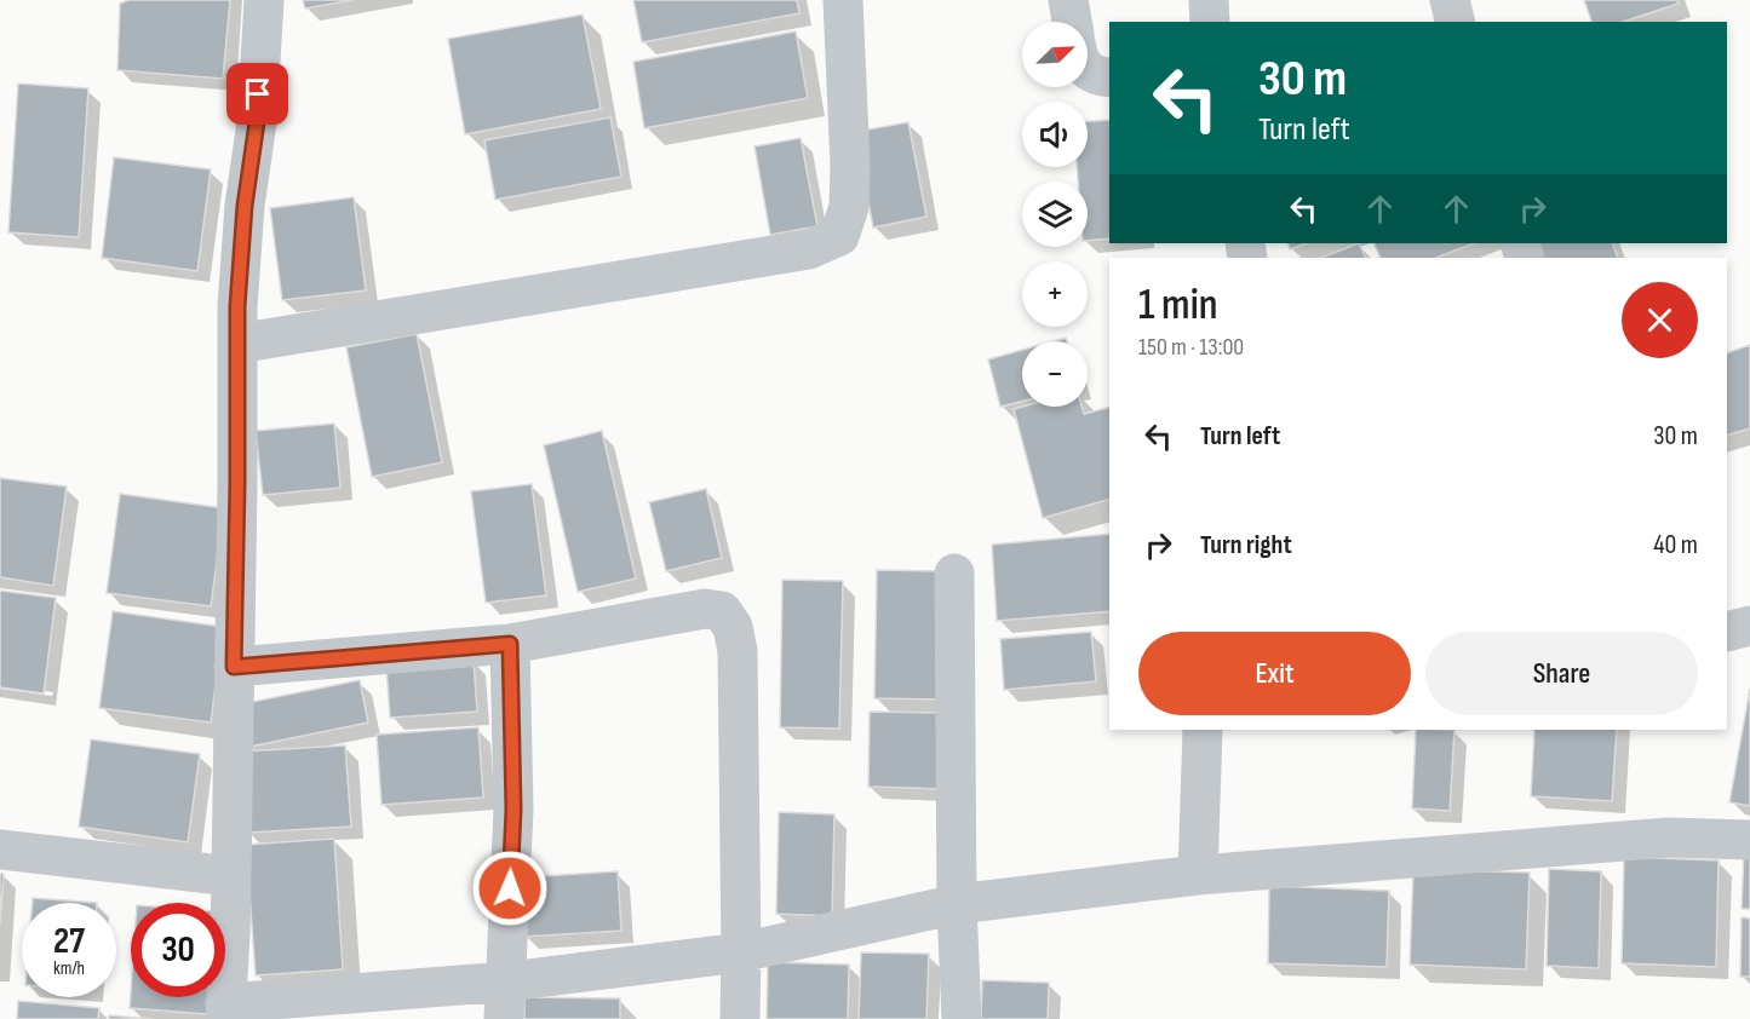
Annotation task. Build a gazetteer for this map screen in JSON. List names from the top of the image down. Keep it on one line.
{"north":"top right","page":{"map_buttons":["+","−"],"turn":["30 m","Turn left"],"heading":["1 min","150 m · 13:00"],"list":[{"name":"Turn left","value":"30 m"},{"name":"Turn right","value":"40 m"}],"buttons":["Exit","Share"],"speed":"27 km/h","limit":"30"}}
